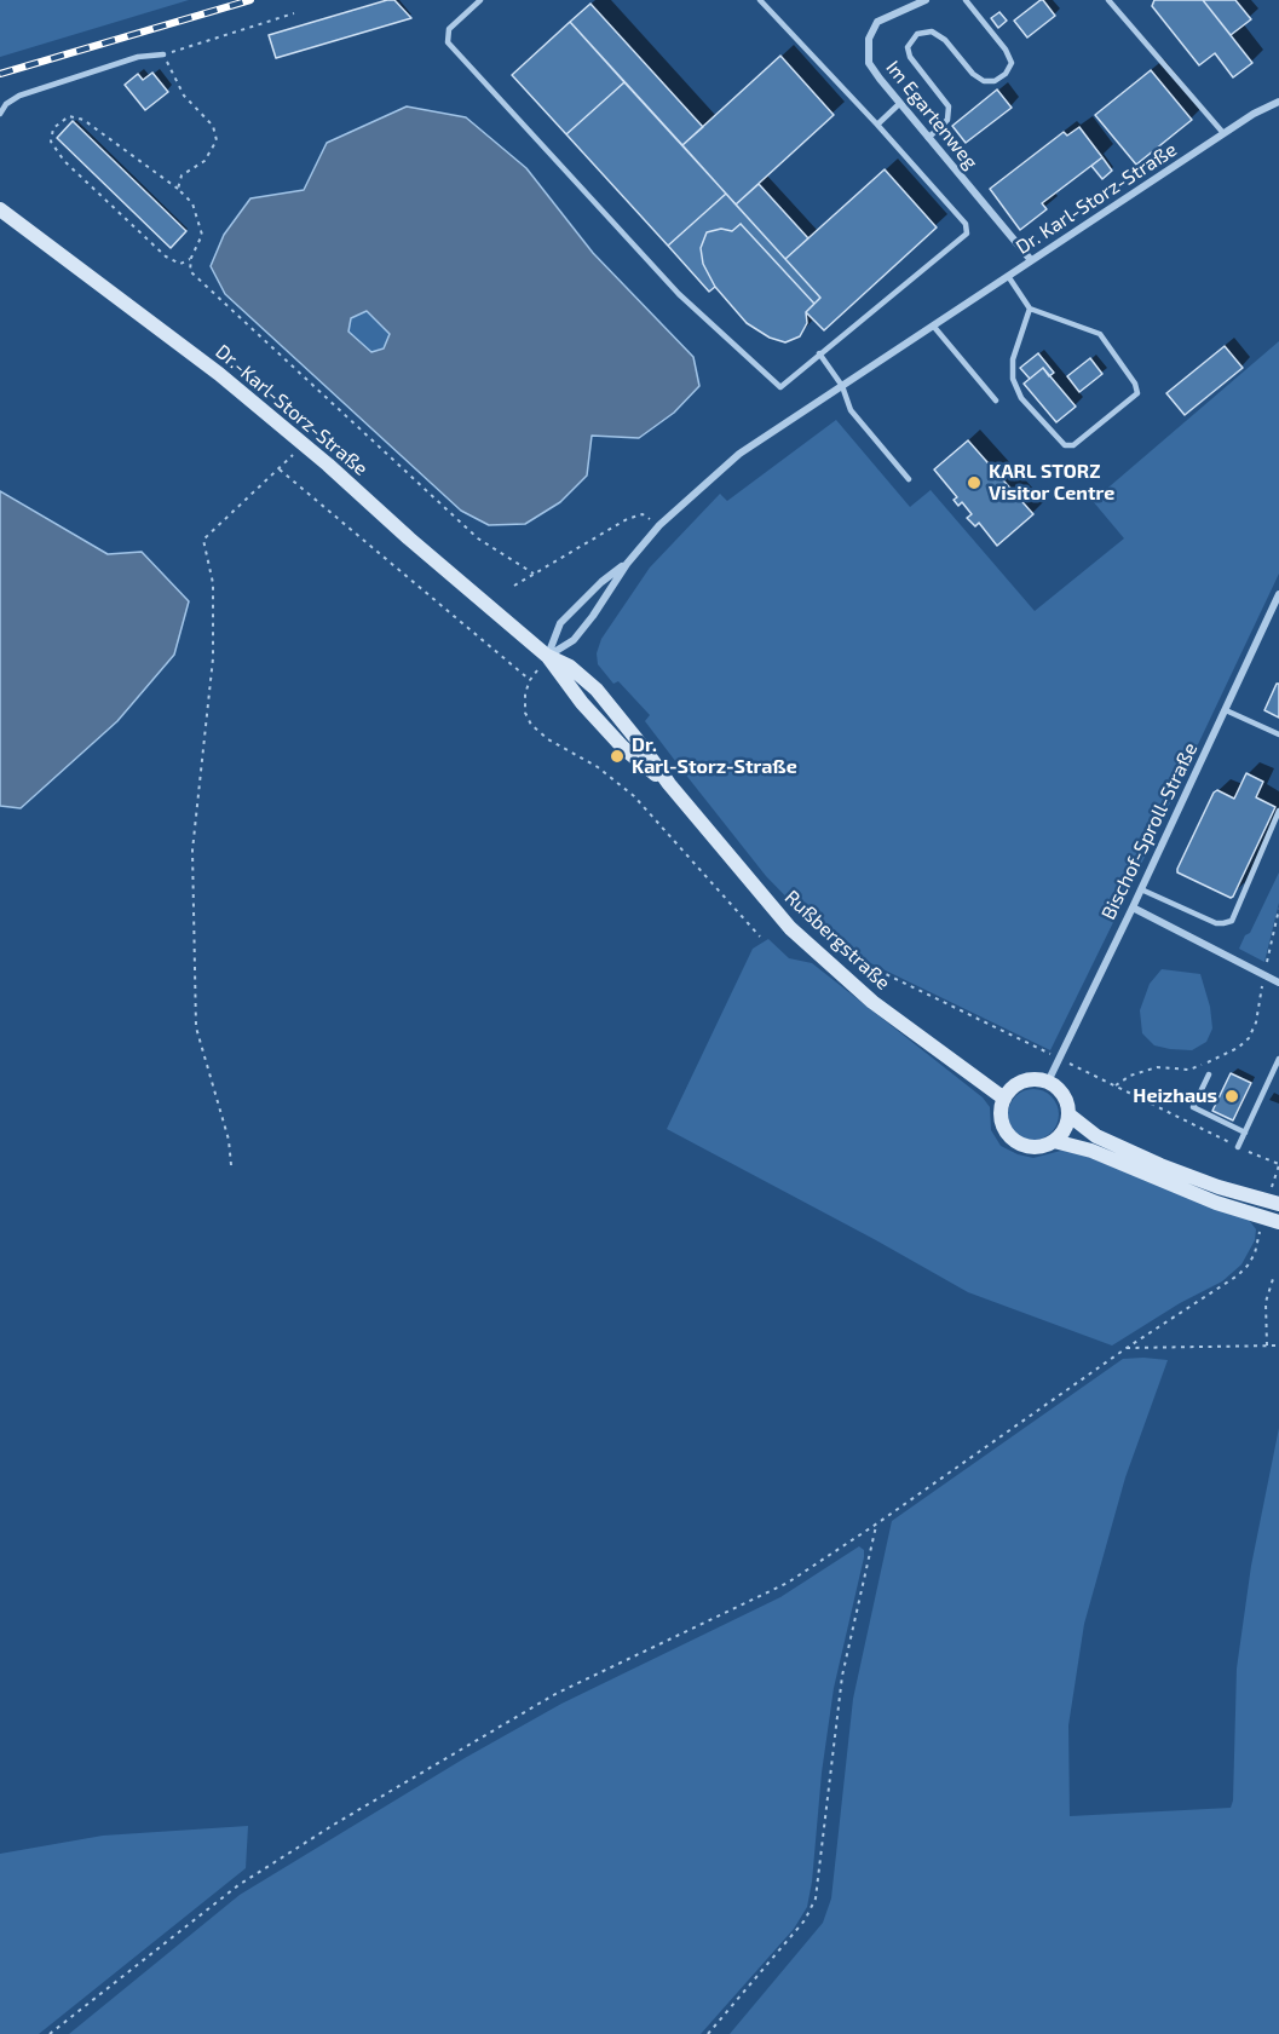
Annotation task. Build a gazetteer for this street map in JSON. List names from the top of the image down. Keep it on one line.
{"streets":{"street":["Im Egartenweg","Dr. Karl-Storz-Straße","Dr.-Karl-Storz-Straße","Bischof-Sproll-Straße","Rußbergstraße"]},"crossings":[["Im Egartenweg","Dr. Karl-Storz-Straße"],["Dr. Karl-Storz-Straße","Dr.-Karl-Storz-Straße"],["Dr. Karl-Storz-Straße","Rußbergstraße"],["Dr.-Karl-Storz-Straße","Rußbergstraße"],["Bischof-Sproll-Straße","Rußbergstraße"]],"places":["KARL STORZ Visitor Centre","Dr. Karl-Storz-Straße","Heizhaus"]}
